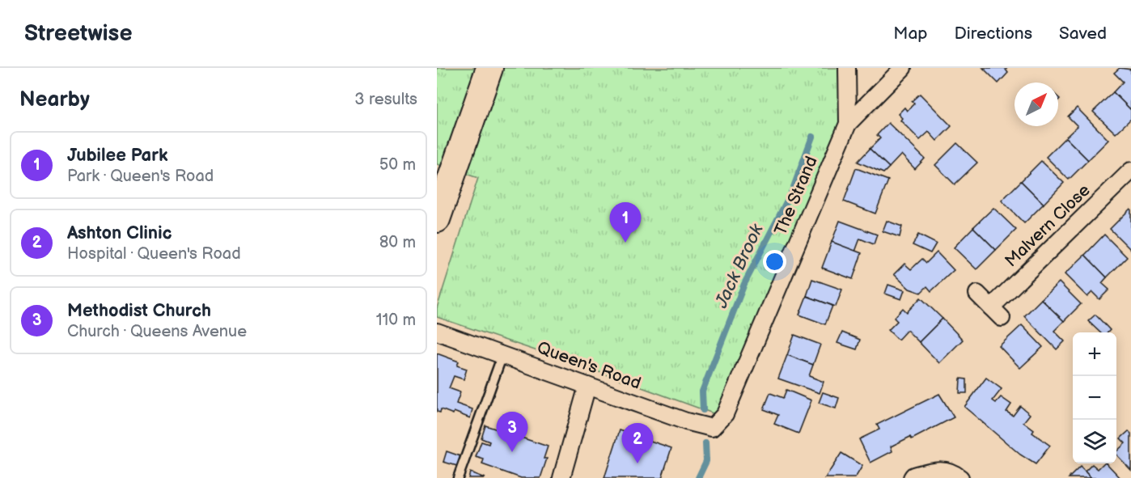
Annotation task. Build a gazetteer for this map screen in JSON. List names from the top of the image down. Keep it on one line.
{"streets":{"street":["The Strand","Malvern Close","Queen's Road"]},"crossings":[["The Strand","Queen's Road"]],"water":["Jack Brook"],"north":"top right","page":{"header":"Streetwise","nav":["Map","Directions","Saved"],"heading":["Nearby","3 results"],"list":[{"mark":"1","name":"Jubilee Park","note":"Park · Queen's Road","value":"50 m"},{"mark":"2","name":"Ashton Clinic","note":"Hospital · Queen's Road","value":"80 m"},{"mark":"3","name":"Methodist Church","note":"Church · Queens Avenue","value":"110 m"}],"pins":["1","3","2"],"map_buttons":["+","−"]}}
